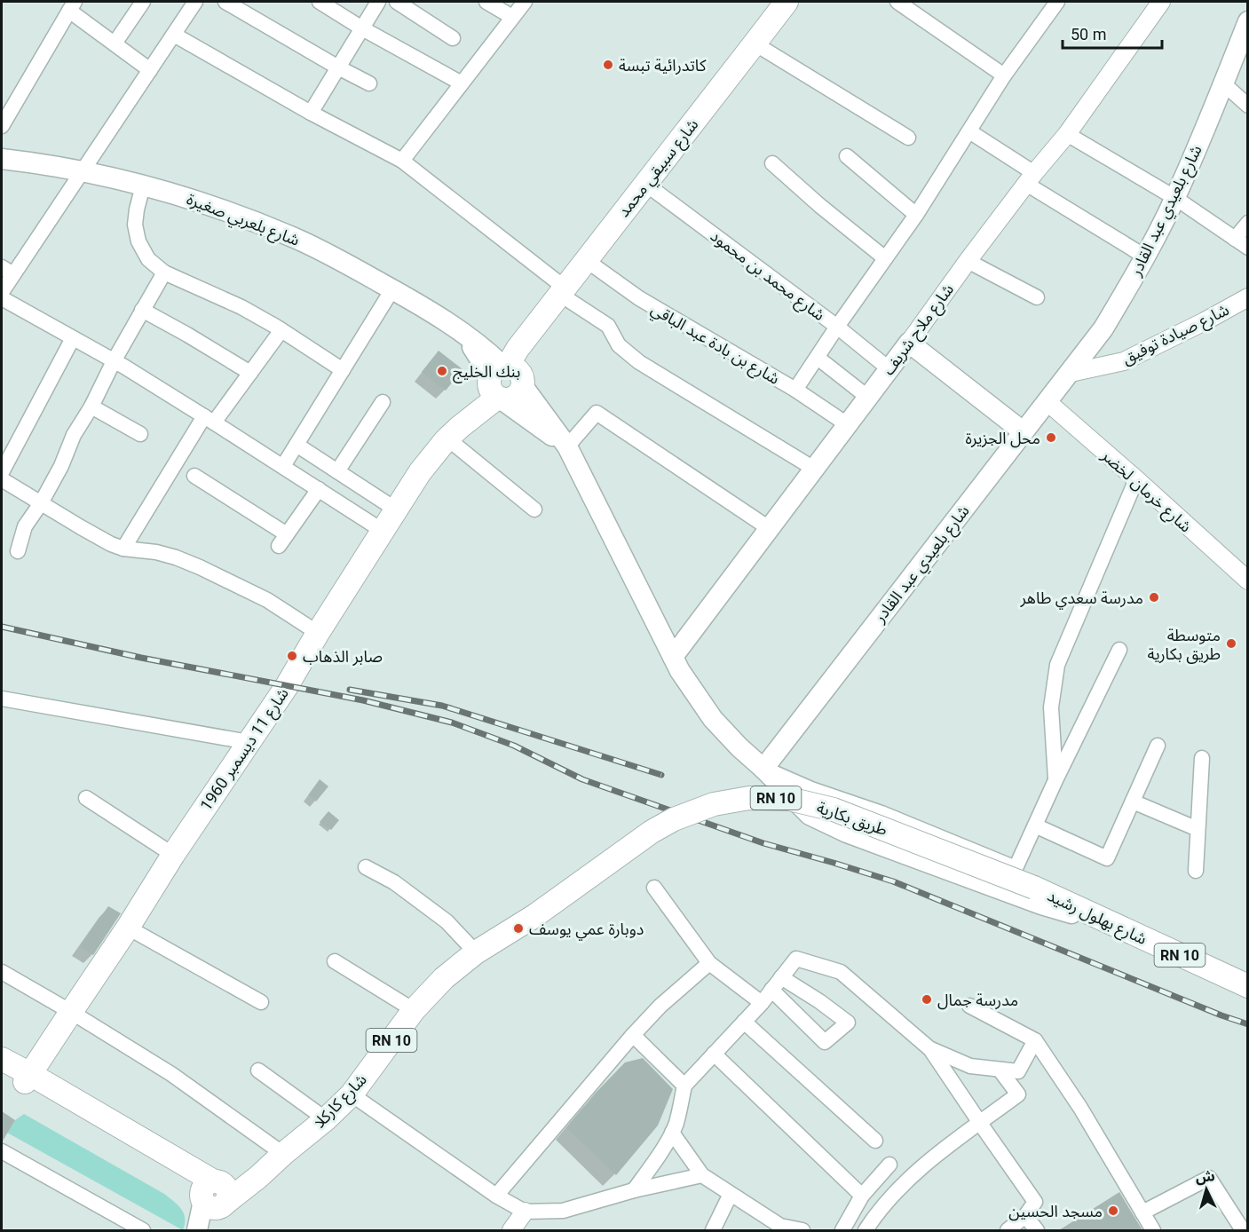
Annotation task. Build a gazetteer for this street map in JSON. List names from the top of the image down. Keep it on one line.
{"streets":{"main road":["شارع سبيقي محمد","شارع بلعيدي عبد القادر","شارع بلعربي صغيرة","شارع ملاح شريف","شارع 11 ديسمبر 1960","RN 10","طريق بكارية","شارع بهلول رشيد","شارع كاركلا"],"street":["شارع محمد بن محمود","شارع صيادة توفيق","شارع بن بادة عبد الباقي","شارع خرمان لخضر"]},"crossings":[["شارع سبيقي محمد","شارع بلعربي صغيرة"],["شارع سبيقي محمد","شارع محمد بن محمود"],["شارع سبيقي محمد","شارع بن بادة عبد الباقي"],["شارع سبيقي محمد","شارع 11 ديسمبر 1960"],["شارع بلعيدي عبد القادر","شارع صيادة توفيق"],["شارع بلعيدي عبد القادر","شارع خرمان لخضر"],["شارع بلعربي صغيرة","شارع 11 ديسمبر 1960"],["شارع محمد بن محمود","شارع ملاح شريف"],["شارع ملاح شريف","شارع بن بادة عبد الباقي"],["طريق بكارية","شارع بهلول رشيد"],["طريق بكارية","شارع كاركلا"]],"places":["كاتدرائية تبسة","بنك الخليج","محل الجزيرة","مدرسة سعدي طاهر","متوسطة طريق بكارية","صابر الذهاب","دوبارة عمي يوسف","مدرسة جمال","مسجد الحسين"],"scale_bar":"50 m","north":"top"}
